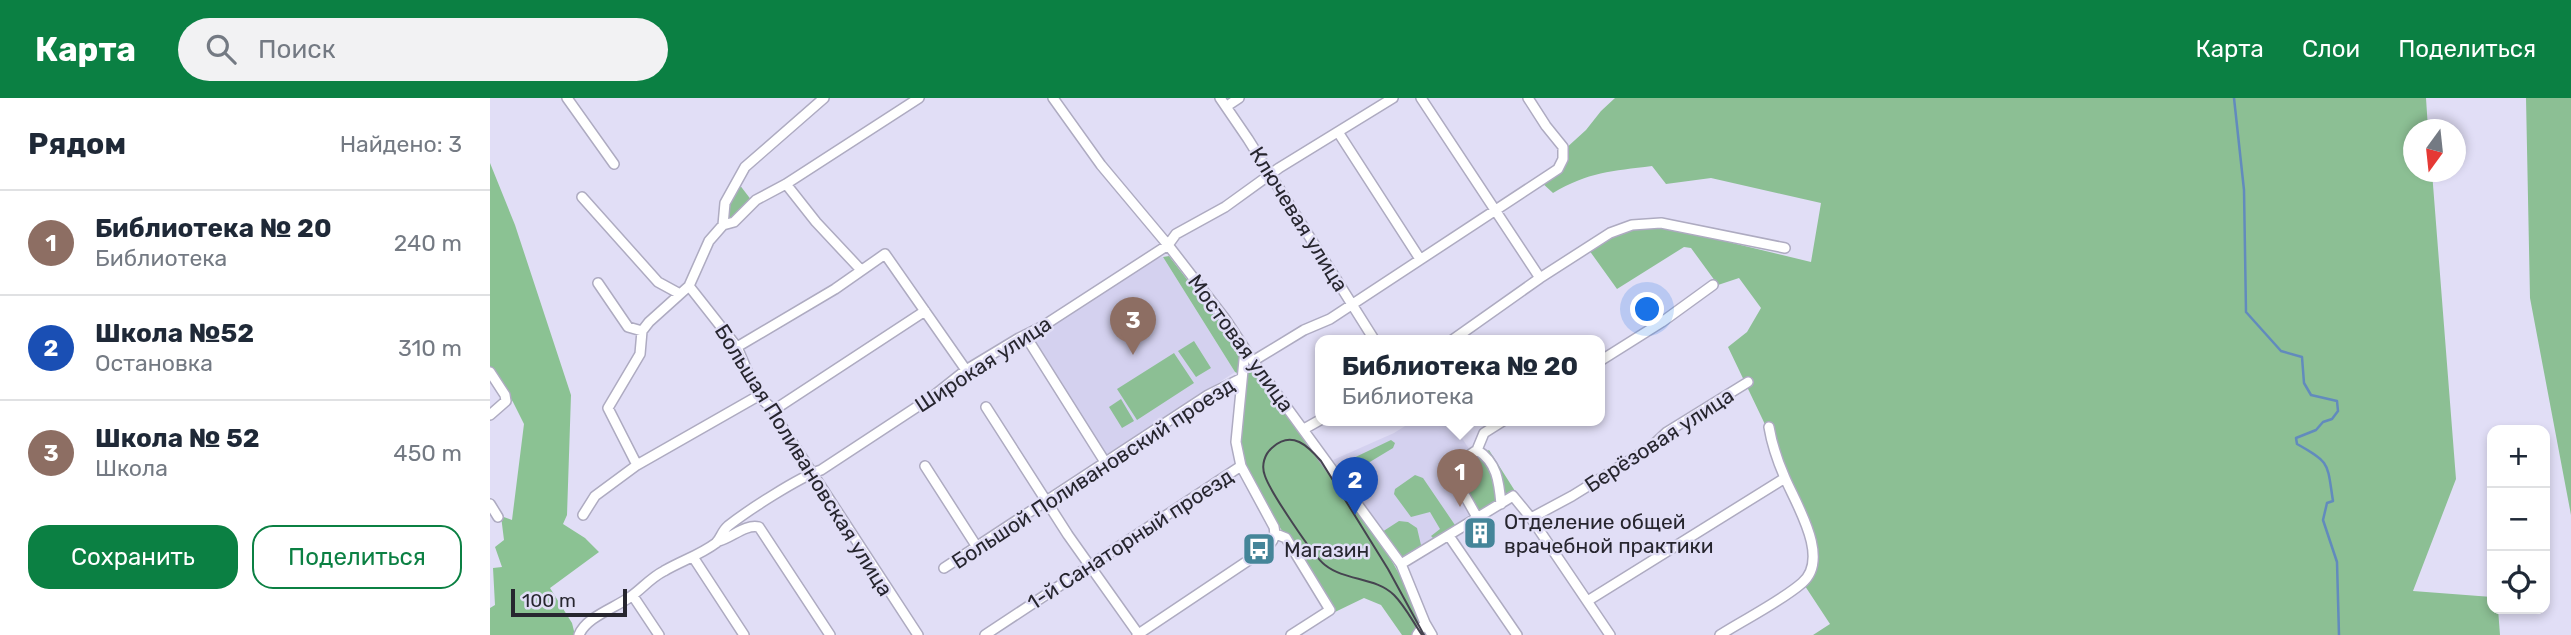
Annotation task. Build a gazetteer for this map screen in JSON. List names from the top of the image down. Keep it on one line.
{"streets":{"street":["Ключевая улица","Мостовая улица","Широкая улица","Берёзовая улица","Большая Поливановская улица","Большой Поливановский проезд","1-й Санаторный проезд"]},"crossings":[["Ключевая улица","Широкая улица"],["Ключевая улица","Большой Поливановский проезд"],["Мостовая улица","Широкая улица"],["Мостовая улица","Большой Поливановский проезд"],["Широкая улица","Большая Поливановская улица"]],"places":{"building":["Отделение общей врачебной практики"],"bus stop":["Магазин"]},"scale_bar":"100 m","north":"bottom","page":{"header":"Карта","search":"Поиск","nav":["Карта","Слои","Поделиться"],"heading":["Рядом","Найдено: 3"],"list":[{"mark":"1","name":"Библиотека № 20","note":"Библиотека","value":"240 m"},{"mark":"2","name":"Школа №52","note":"Остановка","value":"310 m"},{"mark":"3","name":"Школа № 52","note":"Школа","value":"450 m"}],"pins":["3","1","2"],"popup":["Библиотека № 20","Библиотека"],"map_buttons":["+","−"],"buttons":["Сохранить","Поделиться"],"scale":"100 m"}}
